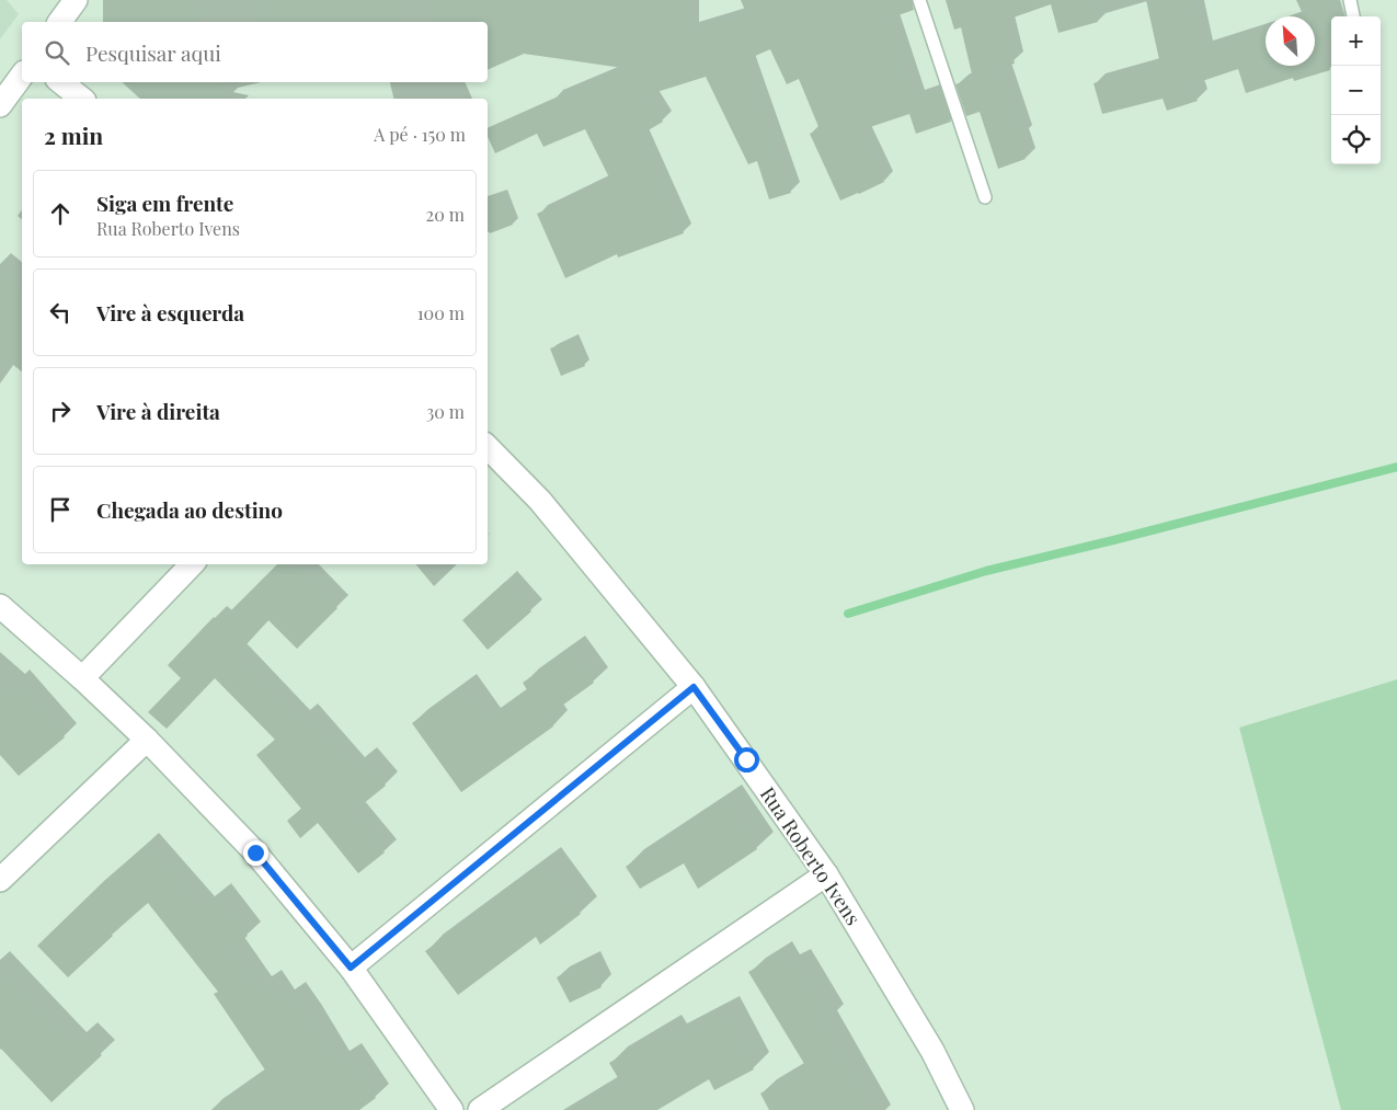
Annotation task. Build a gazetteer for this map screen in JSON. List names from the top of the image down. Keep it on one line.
{"streets":{"street":["Rua Roberto Ivens"]},"north":"top left","page":{"map_buttons":["+","−"],"search":"Pesquisar aqui","heading":["2 min","A pé · 150 m"],"list":[["Siga em frente","Rua Roberto Ivens","20 m"],["Vire à esquerda","100 m"],["Vire à direita","30 m"],"Chegada ao destino"]}}
